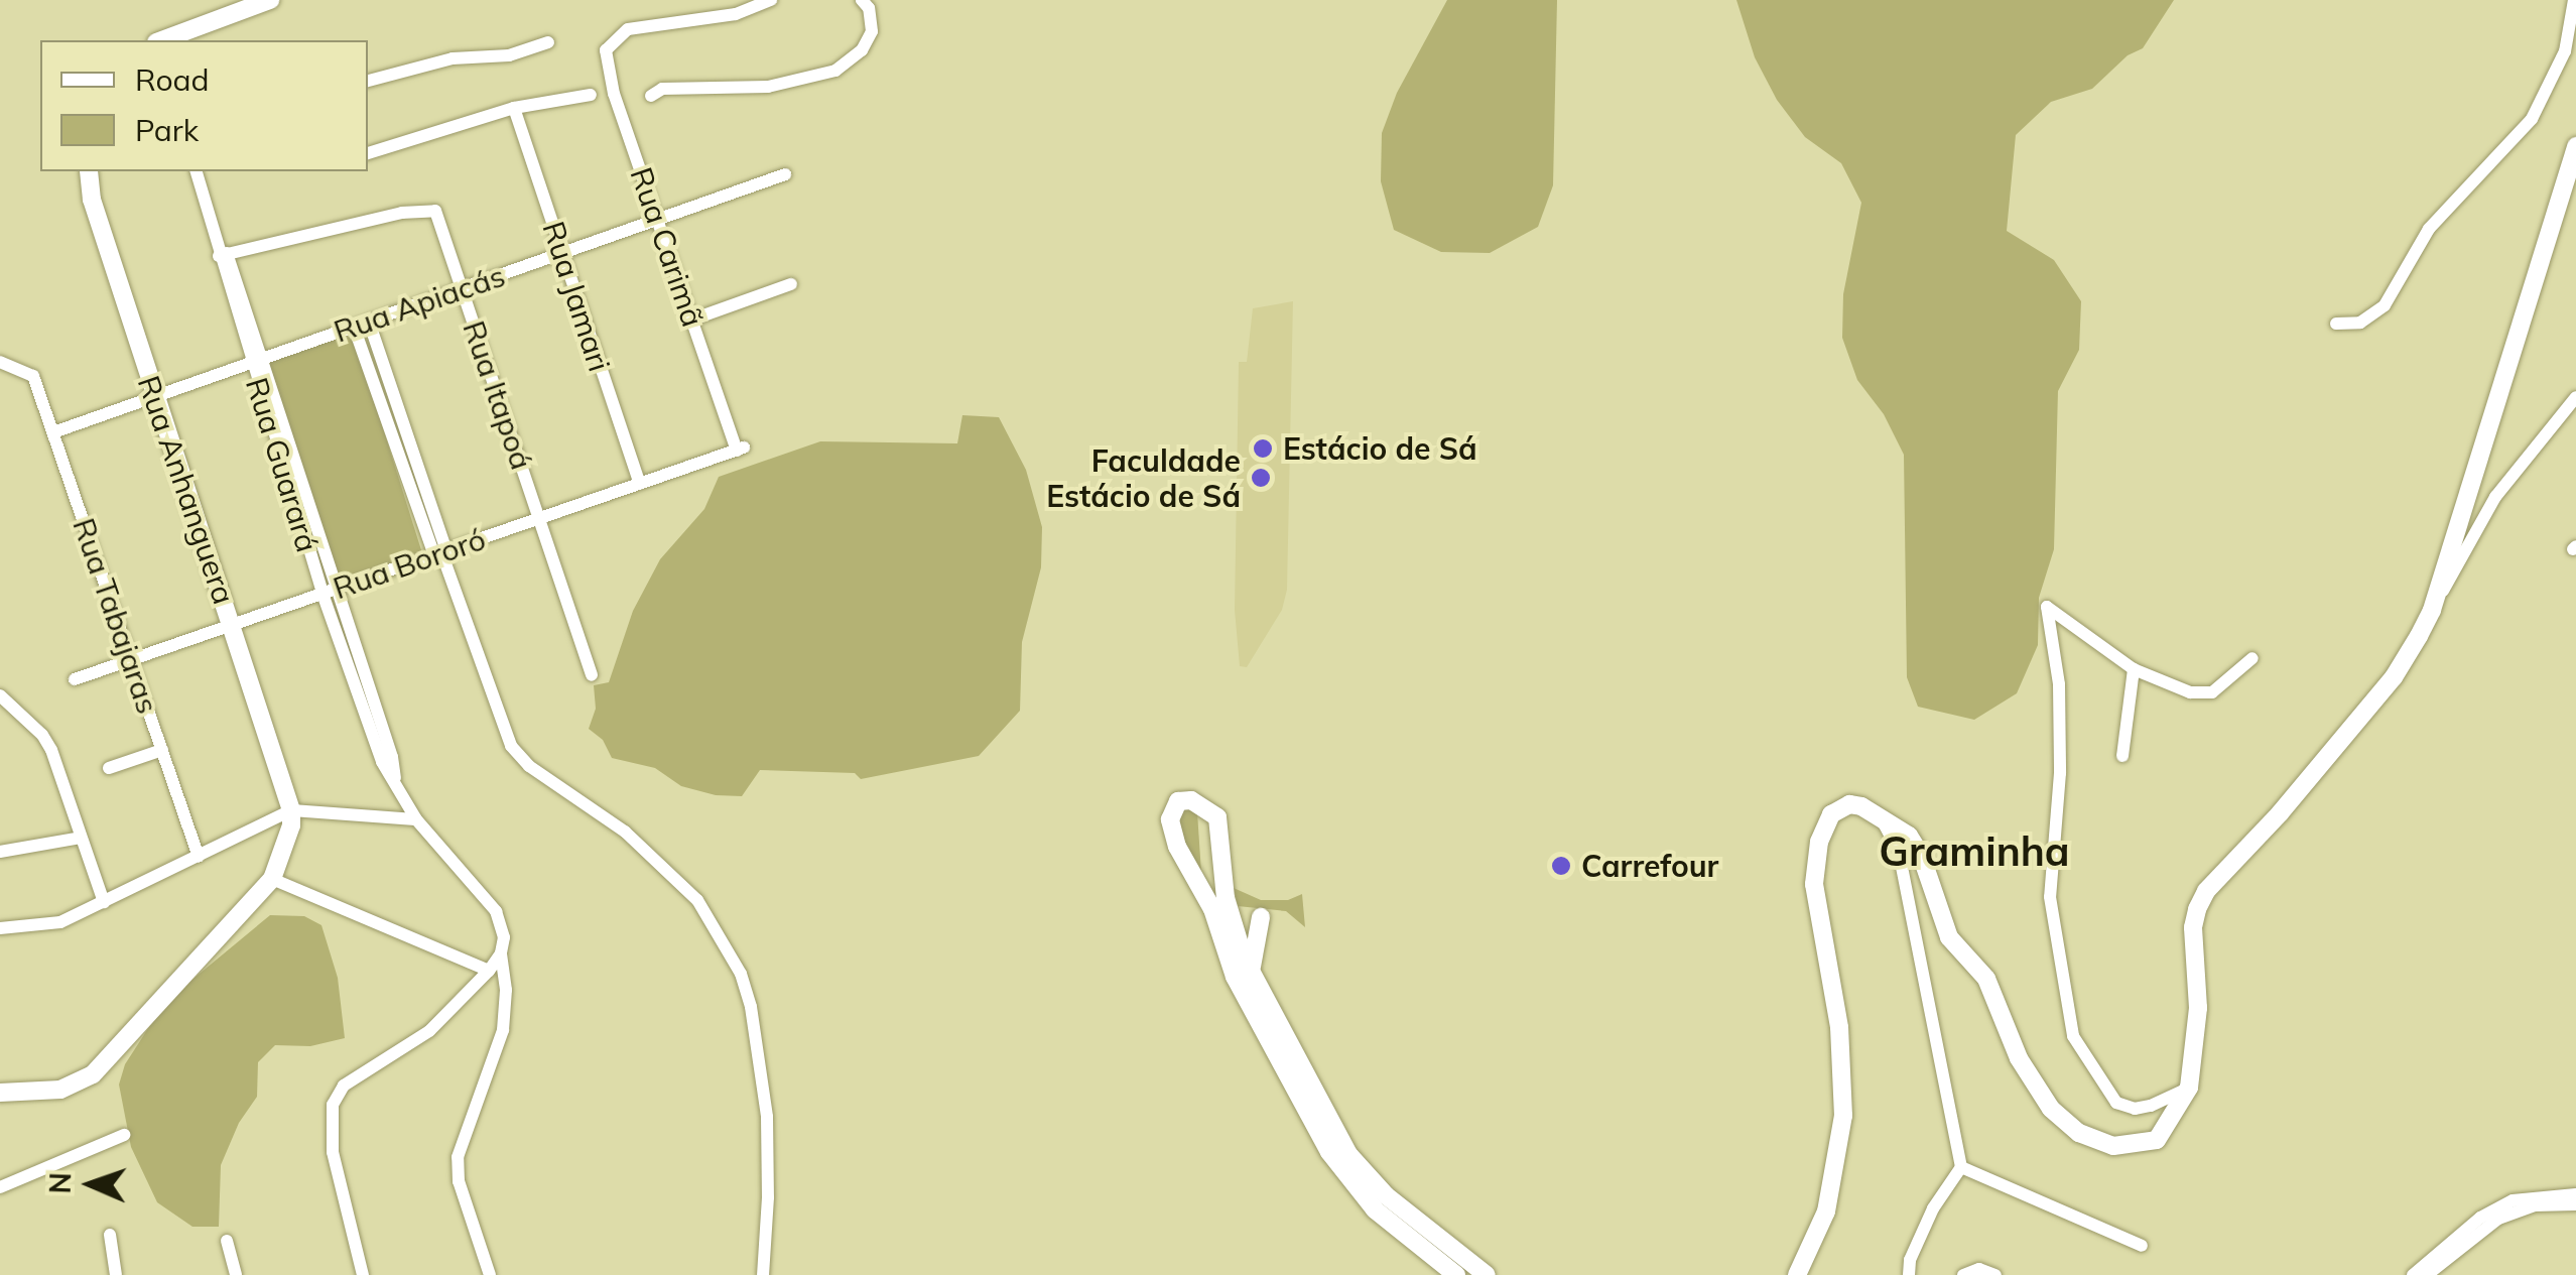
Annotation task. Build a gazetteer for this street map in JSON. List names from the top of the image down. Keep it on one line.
{"streets":{"street":["Rua Carimã","Rua Jamari","Rua Apiacás","Rua Itapoá","Rua Guarará","Rua Anhanguera","Rua Bororó","Rua Tabajaras"]},"crossings":[["Rua Carimã","Rua Apiacás"],["Rua Carimã","Rua Bororó"],["Rua Jamari","Rua Apiacás"],["Rua Jamari","Rua Bororó"],["Rua Apiacás","Rua Itapoá"],["Rua Apiacás","Rua Guarará"],["Rua Apiacás","Rua Anhanguera"],["Rua Apiacás","Rua Tabajaras"],["Rua Itapoá","Rua Guarará"],["Rua Itapoá","Rua Bororó"],["Rua Guarará","Rua Bororó"],["Rua Anhanguera","Rua Bororó"],["Rua Bororó","Rua Tabajaras"]],"districts":["Graminha"],"places":["Estácio de Sá","Faculdade Estácio de Sá","Carrefour"],"legend":["Road","Park"],"north":"left"}
